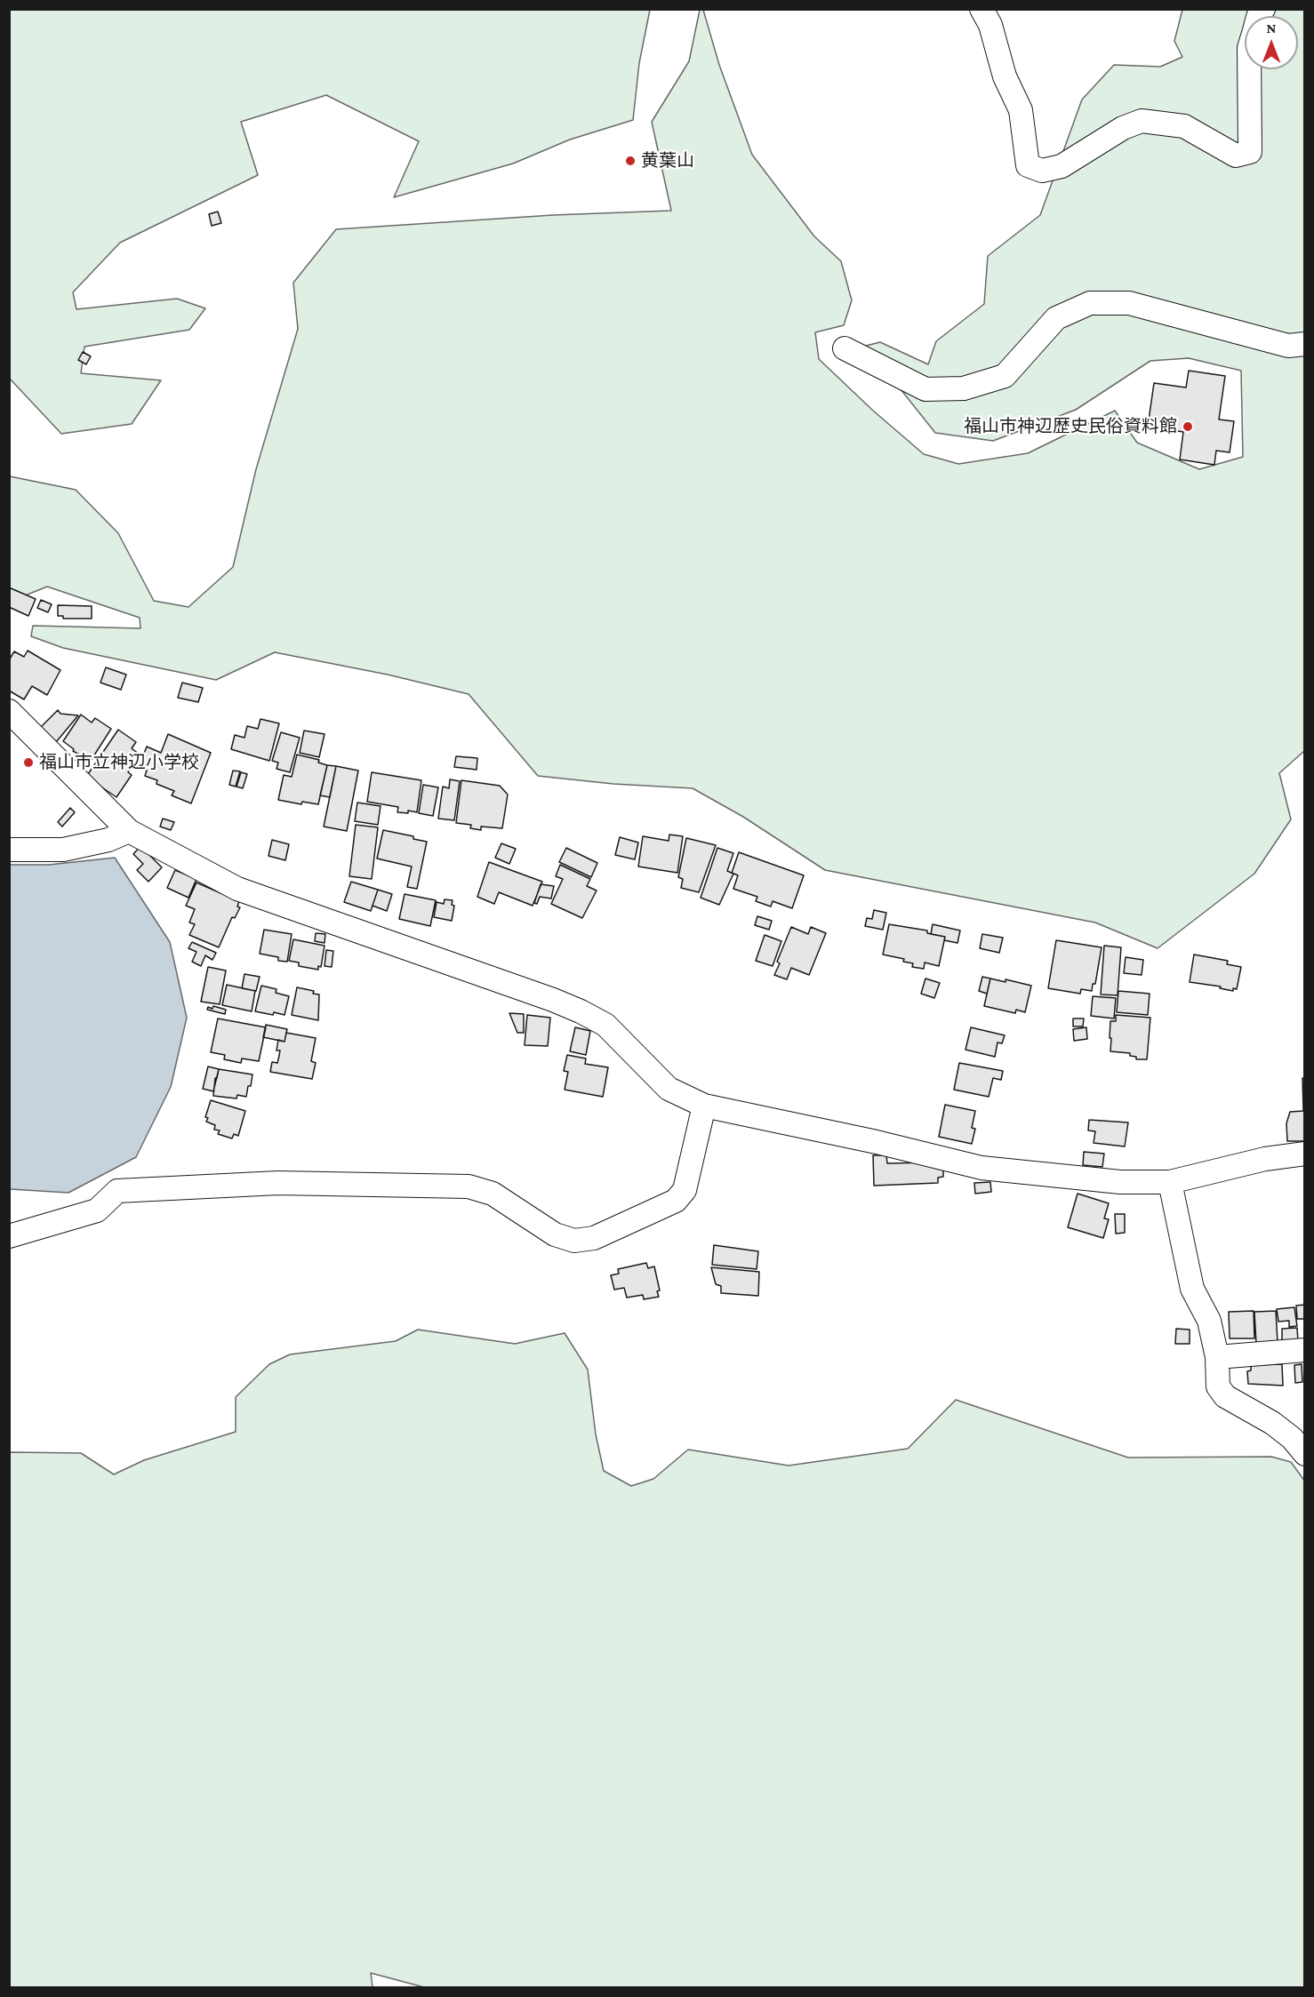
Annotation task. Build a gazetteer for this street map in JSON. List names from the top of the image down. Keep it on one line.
{"places":["黄葉山","福山市神辺歴史民俗資料館","福山市立神辺小学校"],"north":"top"}
